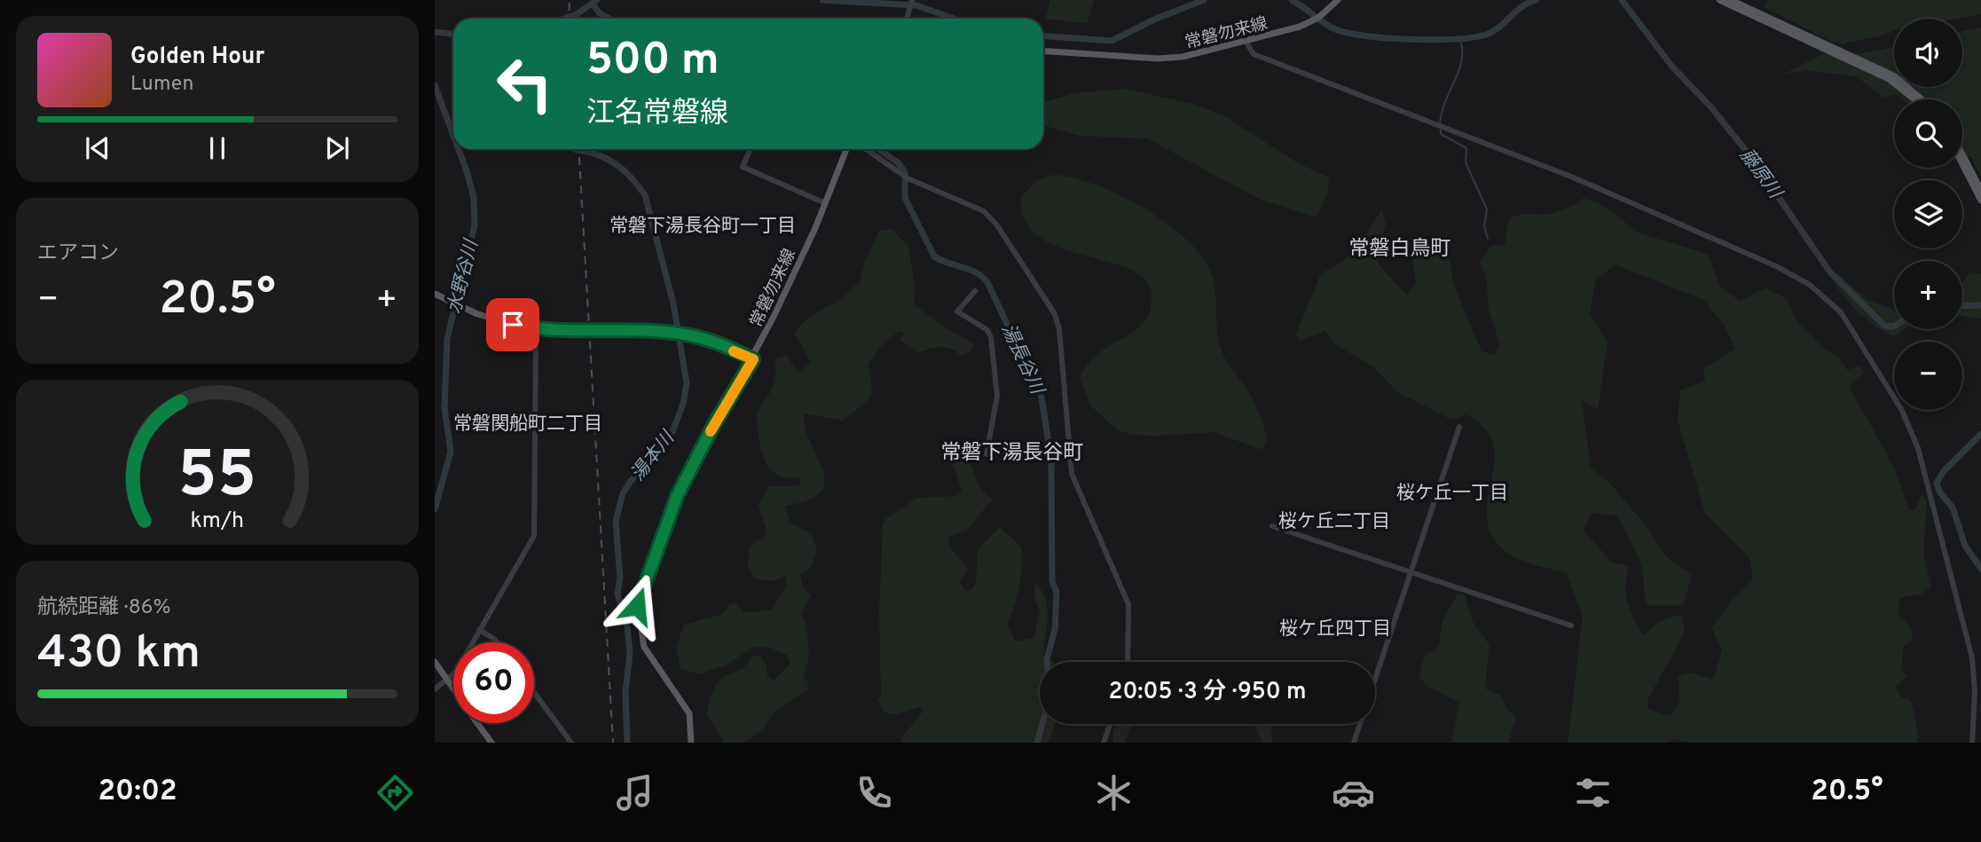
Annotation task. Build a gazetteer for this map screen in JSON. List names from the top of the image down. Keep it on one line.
{"streets":{"main road":["常磐勿来線"]},"districts":["常磐下湯長谷町一丁目","常磐白鳥町","常磐関船町二丁目","常磐下湯長谷町","桜ケ丘一丁目","桜ケ丘二丁目","桜ケ丘四丁目"],"water":["藤原川","水野谷川","湯長谷川","湯本川"],"page":{"map_buttons":["+","−"],"turn":["500 m","江名常磐線"],"song":["Golden Hour","Lumen"],"tile":["エアコン",["航続距離 · 86%","430 km"]],"heat":["−","20.5°","+"],"limit":"60","trip":"20:05 · 3 分 · 950 m","tabs":["20:02","20.5°"],"gauge":["55","km/h"]}}
